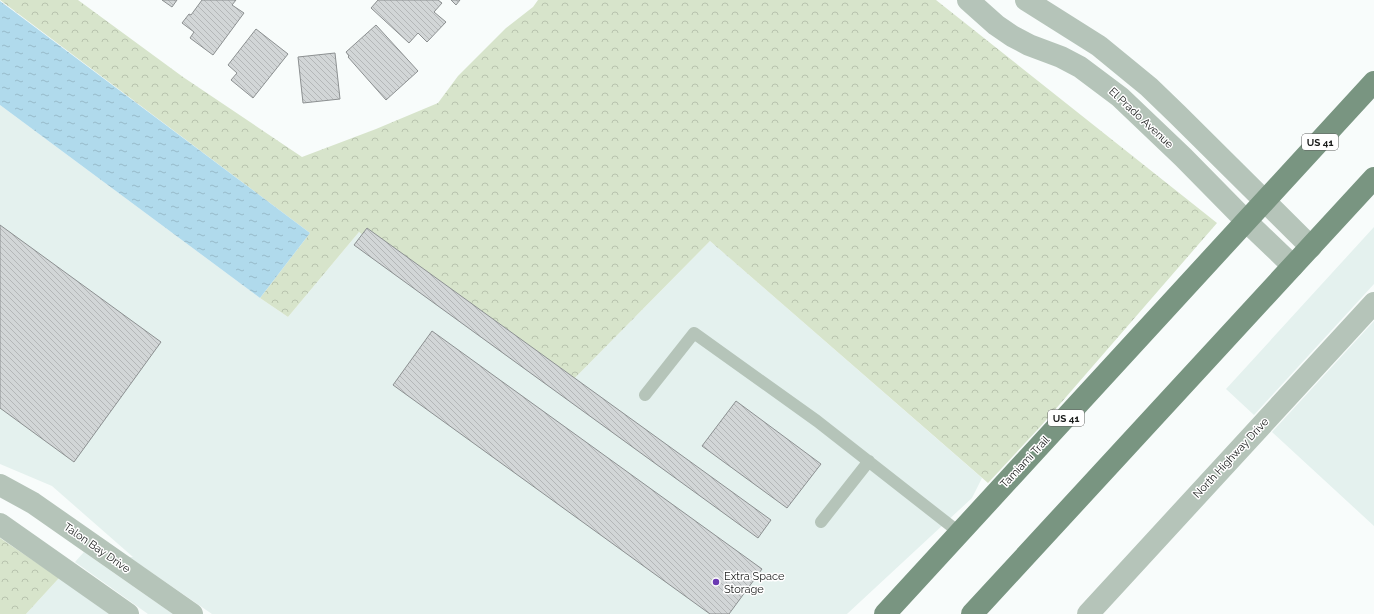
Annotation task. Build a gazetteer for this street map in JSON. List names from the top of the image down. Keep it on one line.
{"streets":{"main road":["US 41","Tamiami Trail"],"street":["El Prado Avenue","North Highway Drive","Talon Bay Drive"]},"crossings":[["El Prado Avenue","US 41"],["El Prado Avenue","Tamiami Trail"],["US 41","Tamiami Trail"]],"places":["Extra Space Storage"]}
